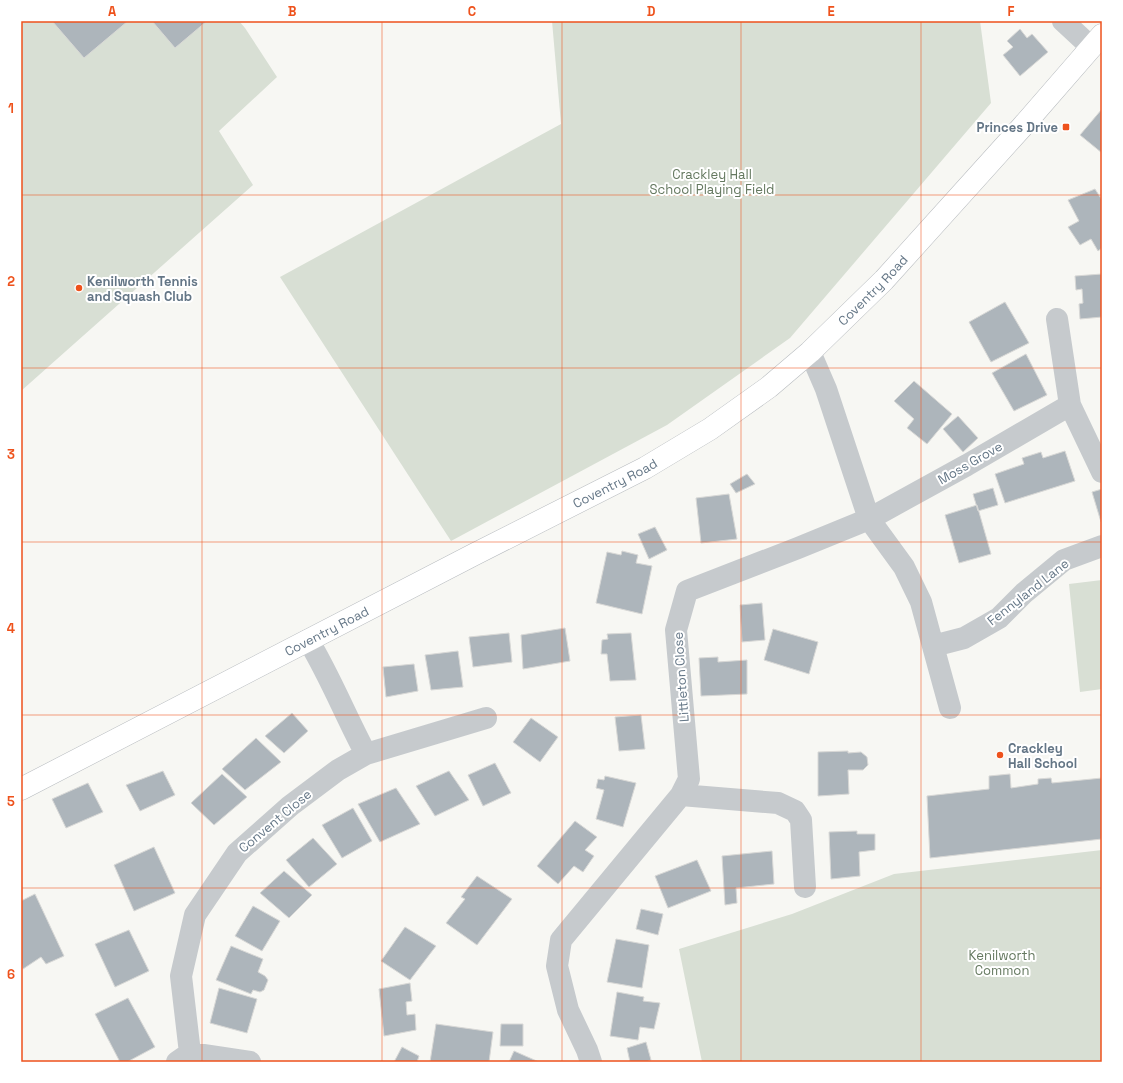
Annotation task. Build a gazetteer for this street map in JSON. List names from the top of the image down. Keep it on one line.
{"streets":{"main road":["Coventry Road"],"street":["Moss Grove","Fennyland Lane","Littleton Close","Convent Close"]},"crossings":[["Moss Grove","Littleton Close"]],"parks":["Crackley Hall School Playing Field","Kenilworth Common"],"places":{"transit":["Princes Drive"],"other":["Kenilworth Tennis and Squash Club","Crackley Hall School"]},"grid":{"columns":["A","B","C","D","E","F"],"rows":["1","2","3","4","5","6"]}}
